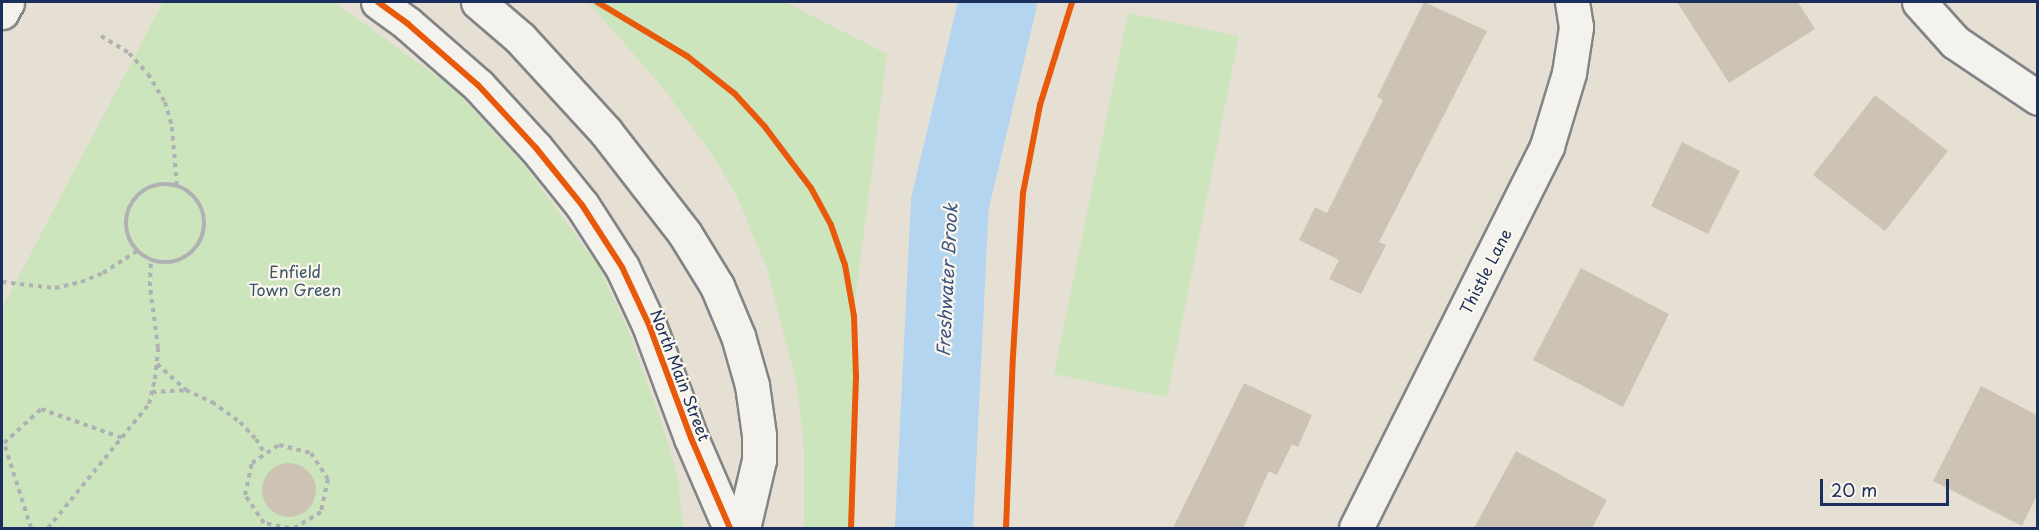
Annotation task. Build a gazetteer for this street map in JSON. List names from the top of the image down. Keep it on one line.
{"streets":{"street":["Thistle Lane","North Main Street"]},"water":["Freshwater Brook"],"parks":["Enfield Town Green"],"scale_bar":"20 m"}
